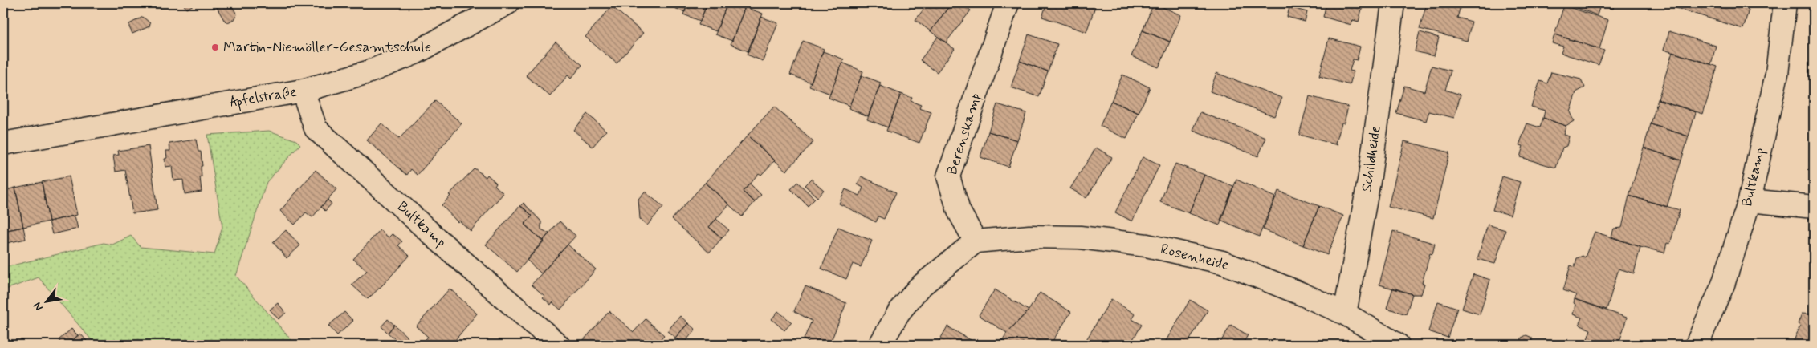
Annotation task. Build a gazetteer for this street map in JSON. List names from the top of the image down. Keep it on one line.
{"streets":{"street":["Apfelstraße","Berenskamp","Schildheide","Bultkamp","Rosenheide"]},"crossings":[["Apfelstraße","Bultkamp"],["Berenskamp","Rosenheide"],["Schildheide","Rosenheide"]],"places":["Martin-Niemöller-Gesamtschule"],"north":"bottom left"}
